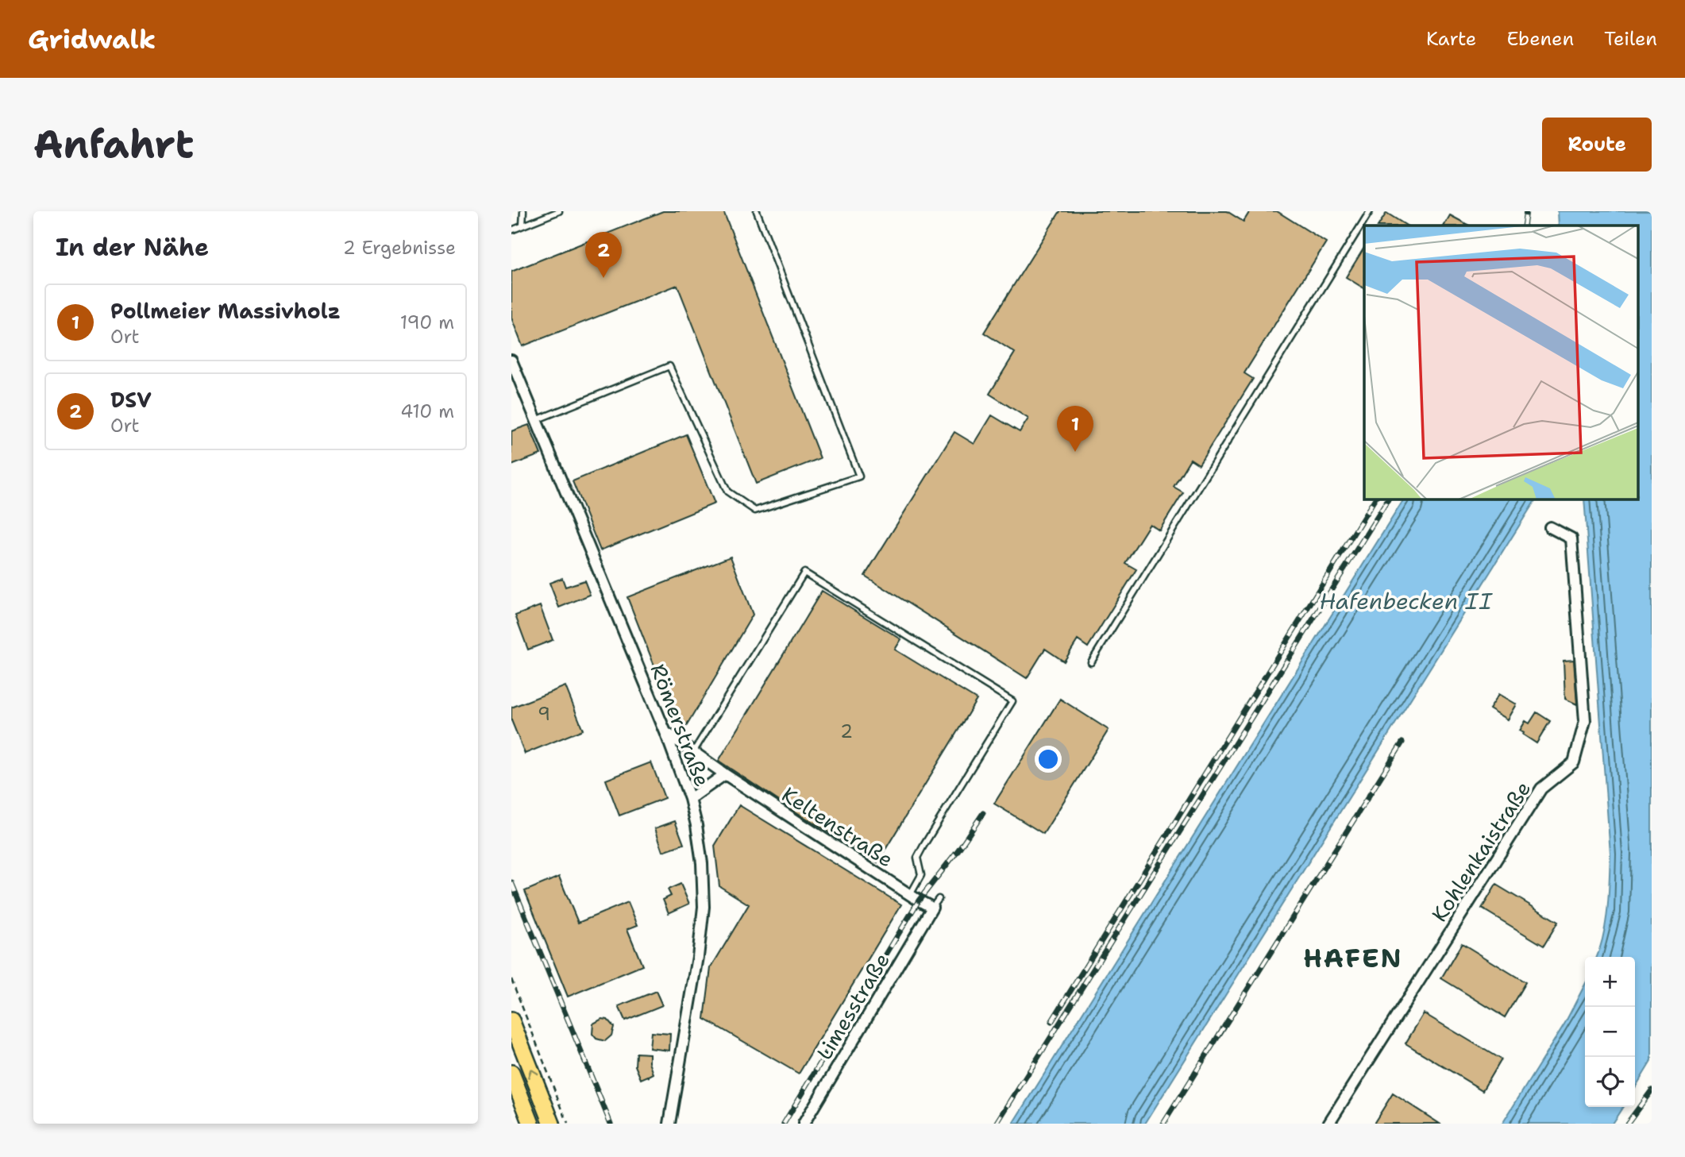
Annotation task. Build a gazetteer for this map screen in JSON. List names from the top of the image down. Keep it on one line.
{"streets":{"street":["Römerstraße","Keltenstraße","Kohlenkaistraße","Limesstraße"]},"crossings":[["Römerstraße","Keltenstraße"],["Keltenstraße","Limesstraße"]],"districts":["HAFEN"],"water":["Hafenbecken II"],"house_numbers":["9","2"],"page":{"header":"Gridwalk","nav":["Karte","Ebenen","Teilen"],"buttons":"Route","title":"Anfahrt","heading":["In der Nähe","2 Ergebnisse"],"pins":["2","1"],"list":[{"mark":"1","name":"Pollmeier Massivholz","note":"Ort","value":"190 m"},{"mark":"2","name":"DSV","note":"Ort","value":"410 m"}],"map_buttons":["+","−"]}}
